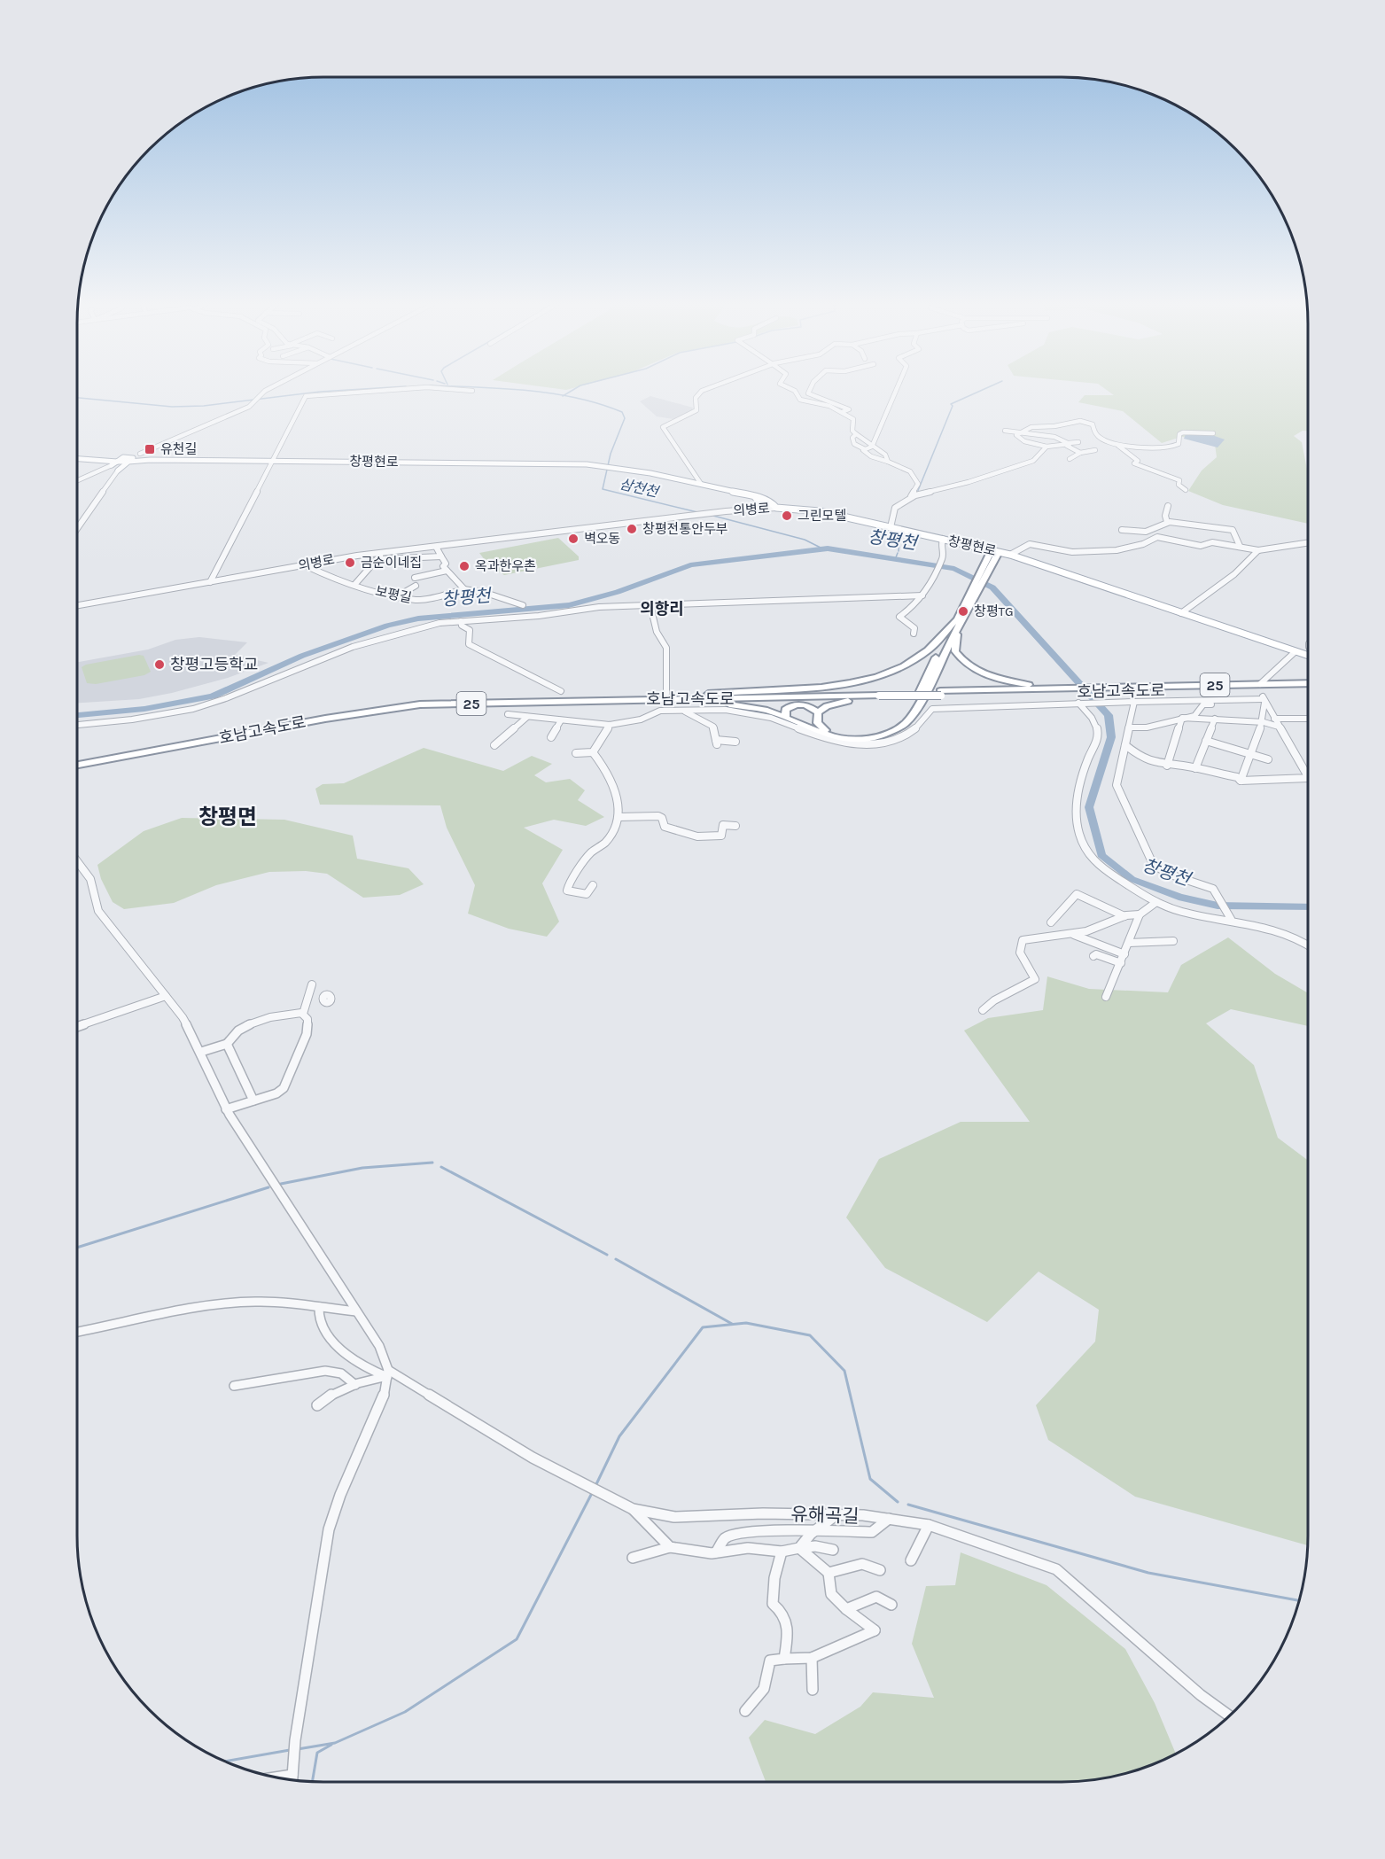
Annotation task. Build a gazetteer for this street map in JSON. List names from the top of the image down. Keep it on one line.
{"streets":{"highway":["25","호남고속도로"],"main road":["창평현로"],"street":["의병로","보평길","유해곡길"]},"crossings":[["창평현로","의병로"],["의병로","보평길"]],"districts":["의항리","창평면"],"water":["삼천천","창평천"],"places":{"transit":["유천길"],"other":["그린모텔","창평전통안두부","벽오동","금순이네집","옥과한우촌","창평TG","창평고등학교"]}}
